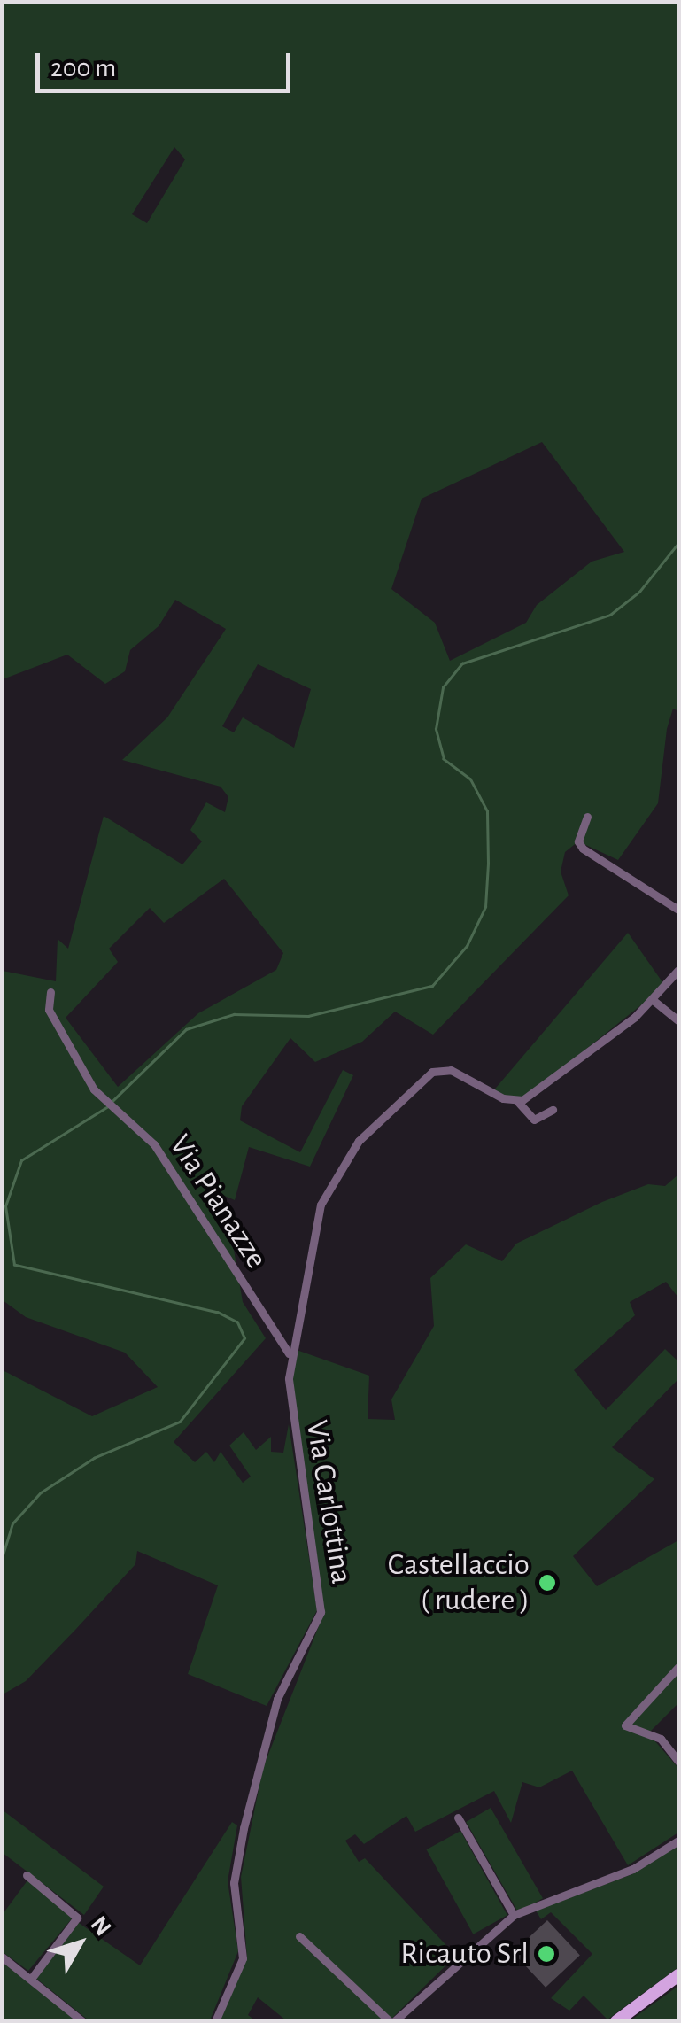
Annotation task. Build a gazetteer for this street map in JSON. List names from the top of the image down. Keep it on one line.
{"streets":{"street":["Via Pianazze","Via Carlottina"]},"crossings":[["Via Pianazze","Via Carlottina"]],"places":["Castellaccio ( rudere )","Ricauto Srl"],"scale_bar":"200 m","north":"top right"}
